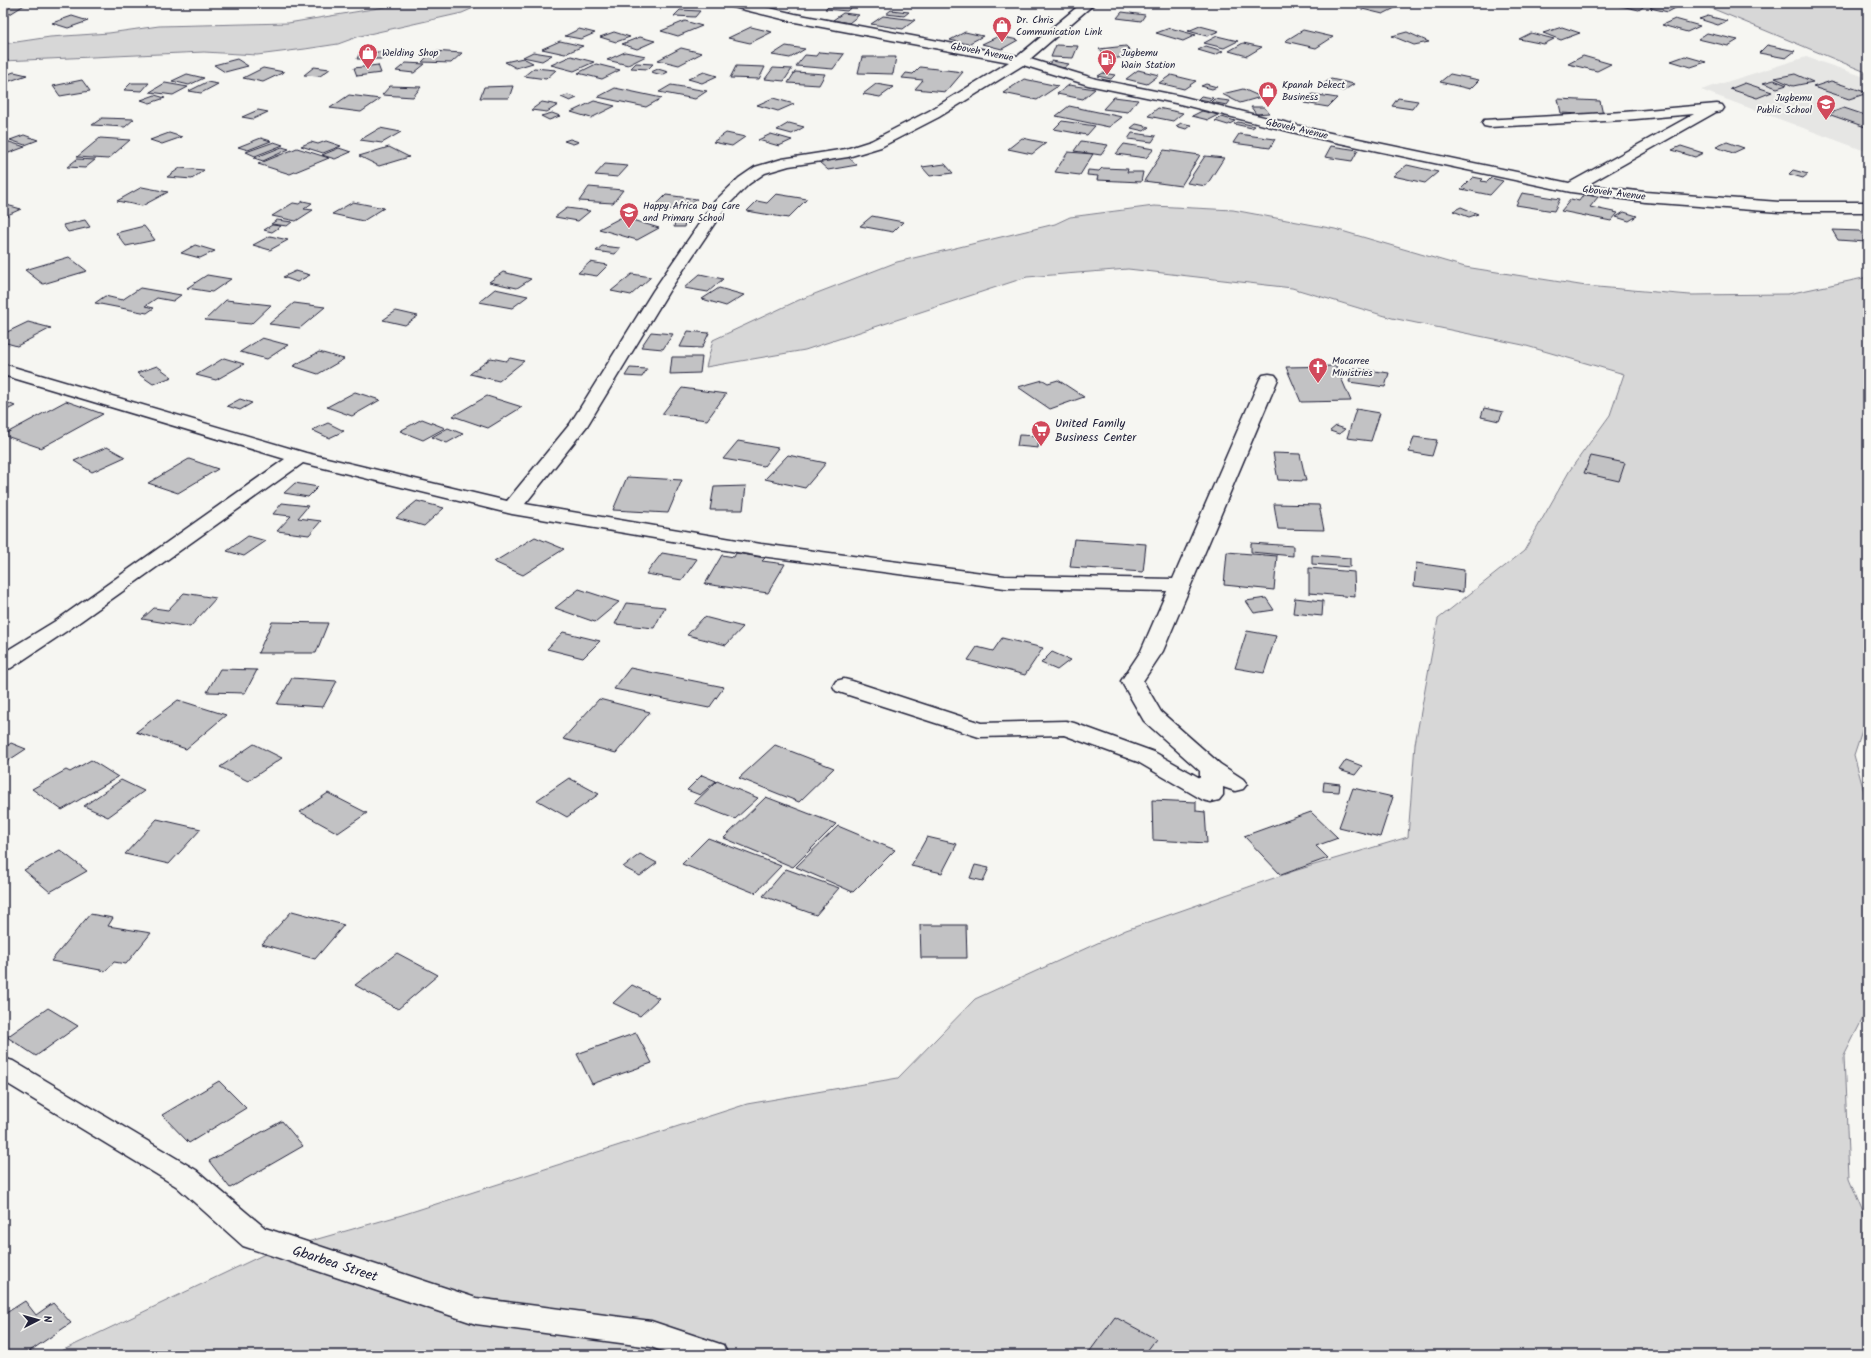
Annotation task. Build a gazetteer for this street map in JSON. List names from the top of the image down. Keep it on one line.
{"streets":{"street":["Gboveh Avenue","Gbarbea Street"]},"places":{"shop":["Dr. Chris Communication Link","Welding Shop","Kpanah Dekect Business"],"fuel station":["Jugbemu Wain Station"],"school or university":["Jugbemu Public School","Happy Africa Day Care and Primary School"],"church":["Mocarree Ministries"],"supermarket":["United Family Business Center"]},"north":"right"}
